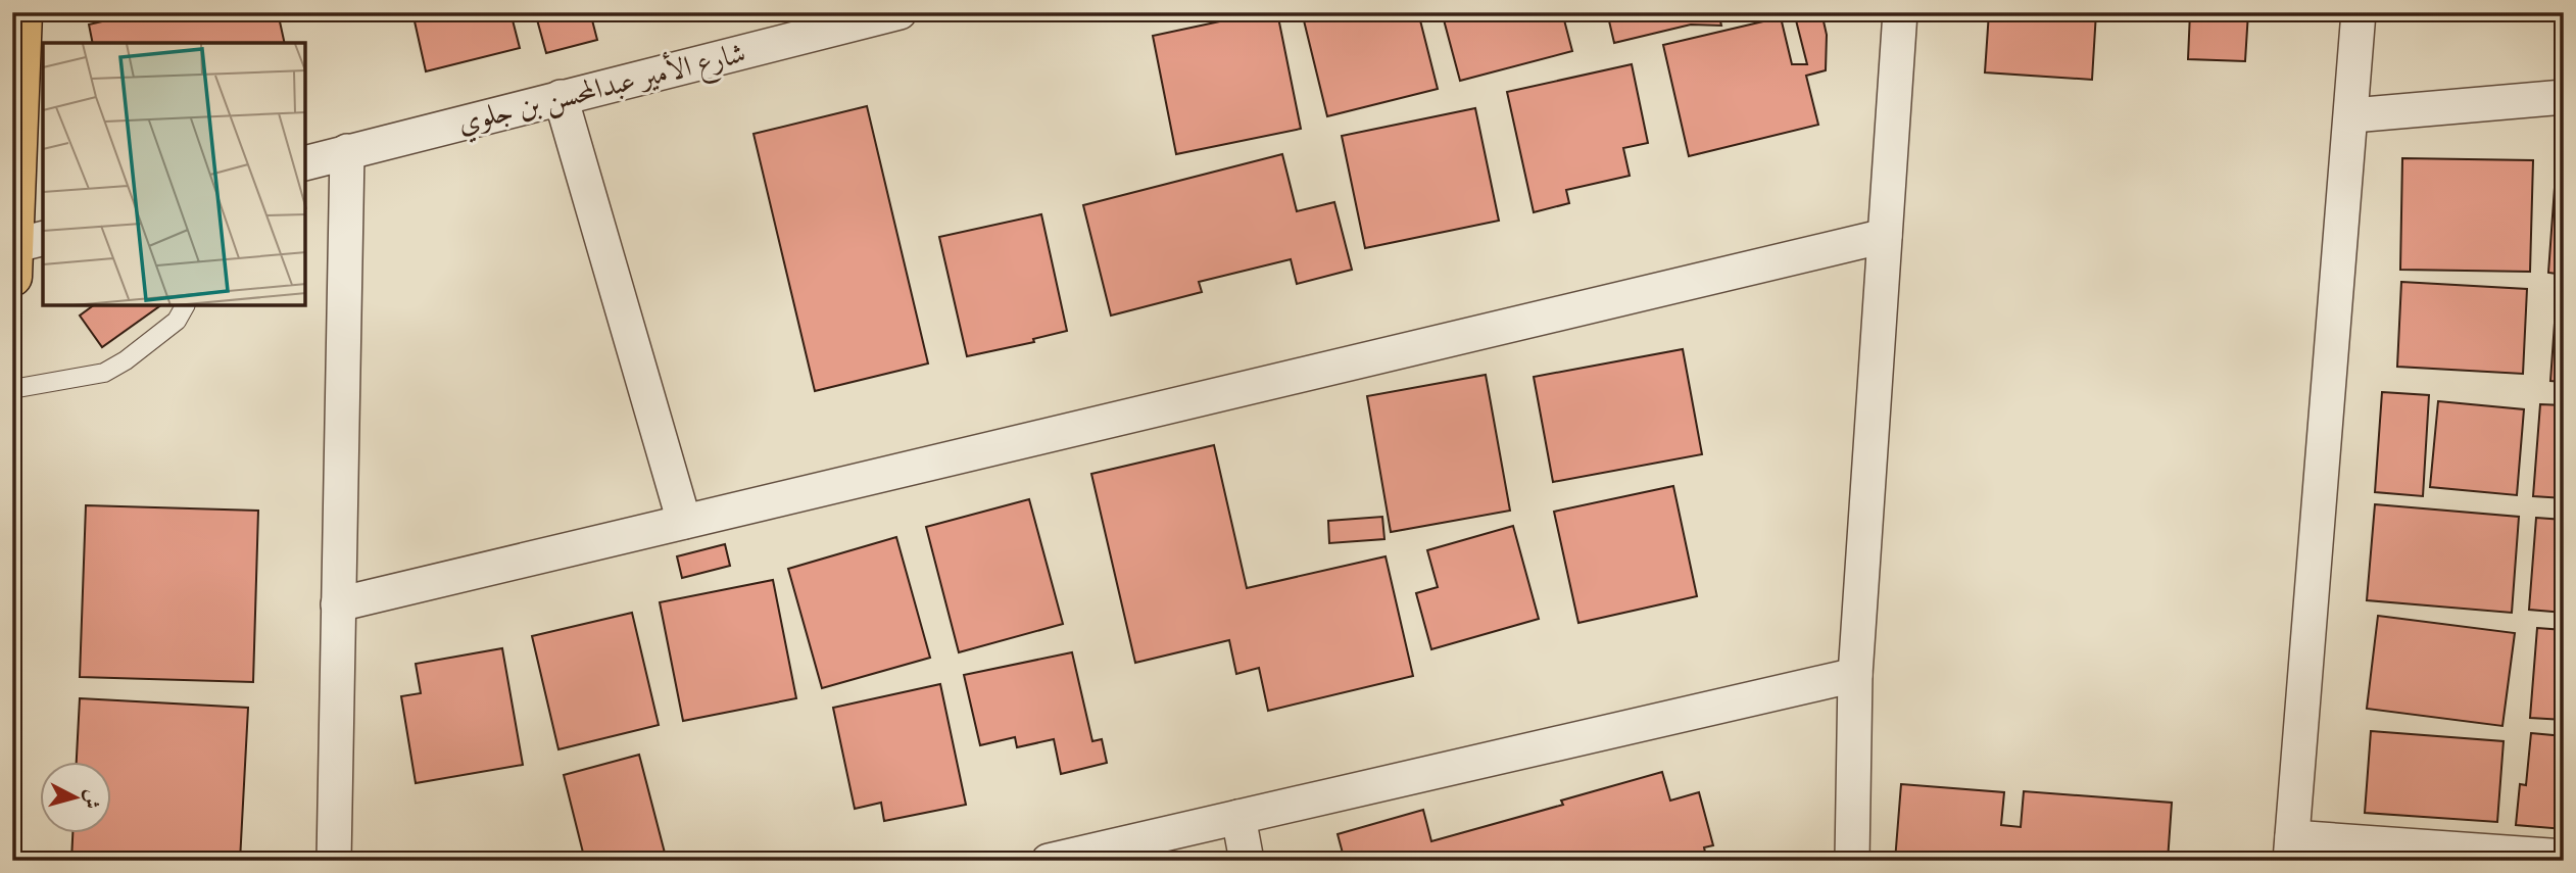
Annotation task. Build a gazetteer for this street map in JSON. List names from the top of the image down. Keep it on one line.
{"streets":{"street":["شارع الأمير عبدالمحسن بن جلوي"]},"north":"right"}
